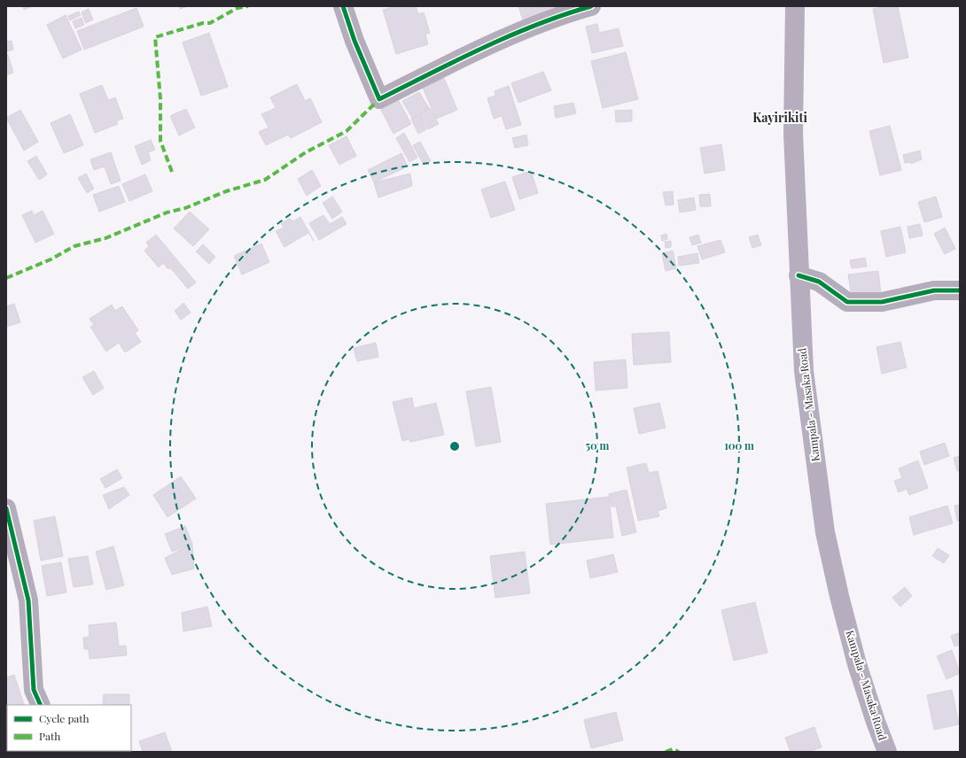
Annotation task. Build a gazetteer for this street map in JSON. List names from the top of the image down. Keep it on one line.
{"streets":{"main road":["Kampala - Masaka Road"]},"districts":["Kayirikiti"],"legend":["Cycle path","Path"],"rings":["50 m","100 m"]}
